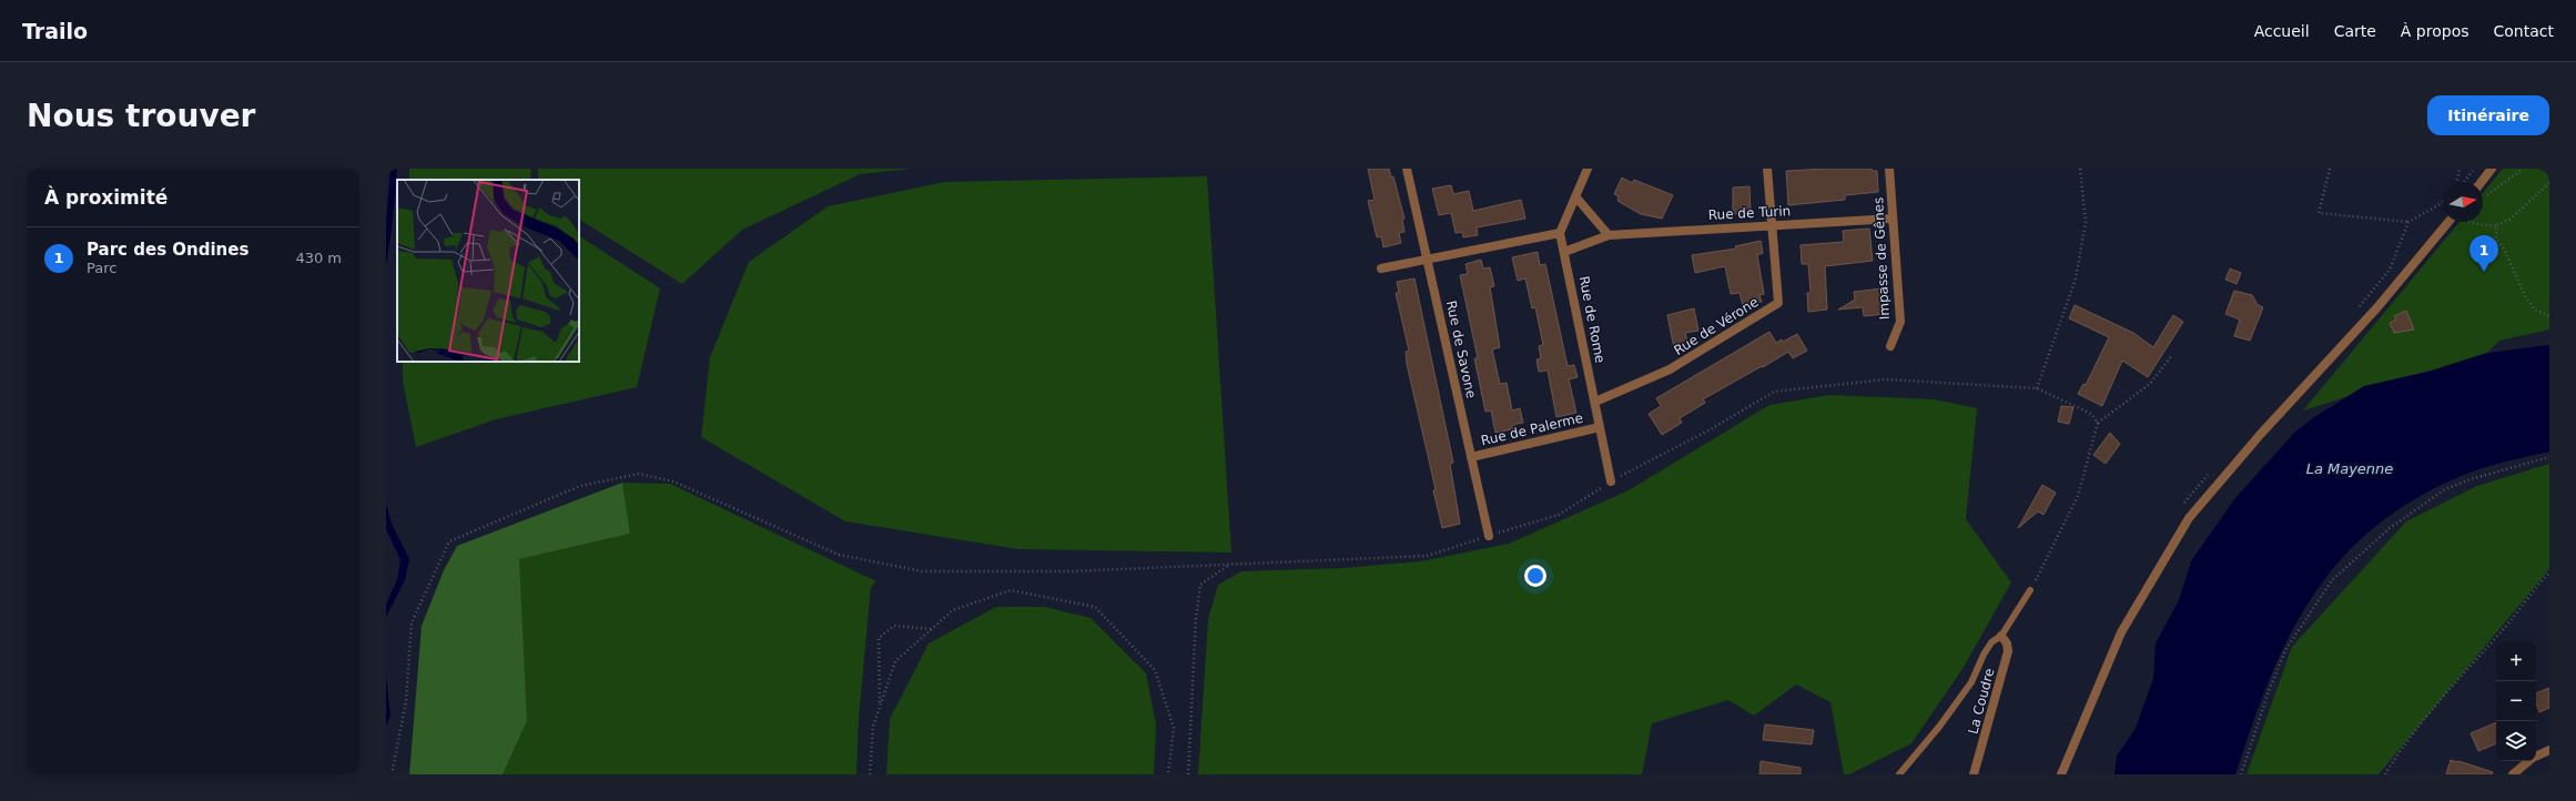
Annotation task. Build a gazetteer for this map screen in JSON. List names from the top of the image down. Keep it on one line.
{"streets":{"street":["Rue de Turin","Impasse de Gênes","Rue de Rome","Rue de Vérone","Rue de Savone","Rue de Palerme","La Coudre"]},"crossings":[["Rue de Turin","Impasse de Gênes"],["Rue de Turin","Rue de Rome"],["Rue de Turin","Rue de Vérone"],["Rue de Rome","Rue de Vérone"],["Rue de Rome","Rue de Palerme"],["Rue de Savone","Rue de Palerme"]],"water":["La Mayenne"],"north":"right","page":{"header":"Trailo","nav":["Accueil","Carte","À propos","Contact"],"buttons":"Itinéraire","title":"Nous trouver","heading":"À proximité","list":[{"mark":"1","name":"Parc des Ondines","note":"Parc","value":"430 m"}],"pins":"1","map_buttons":["+","−"]}}
